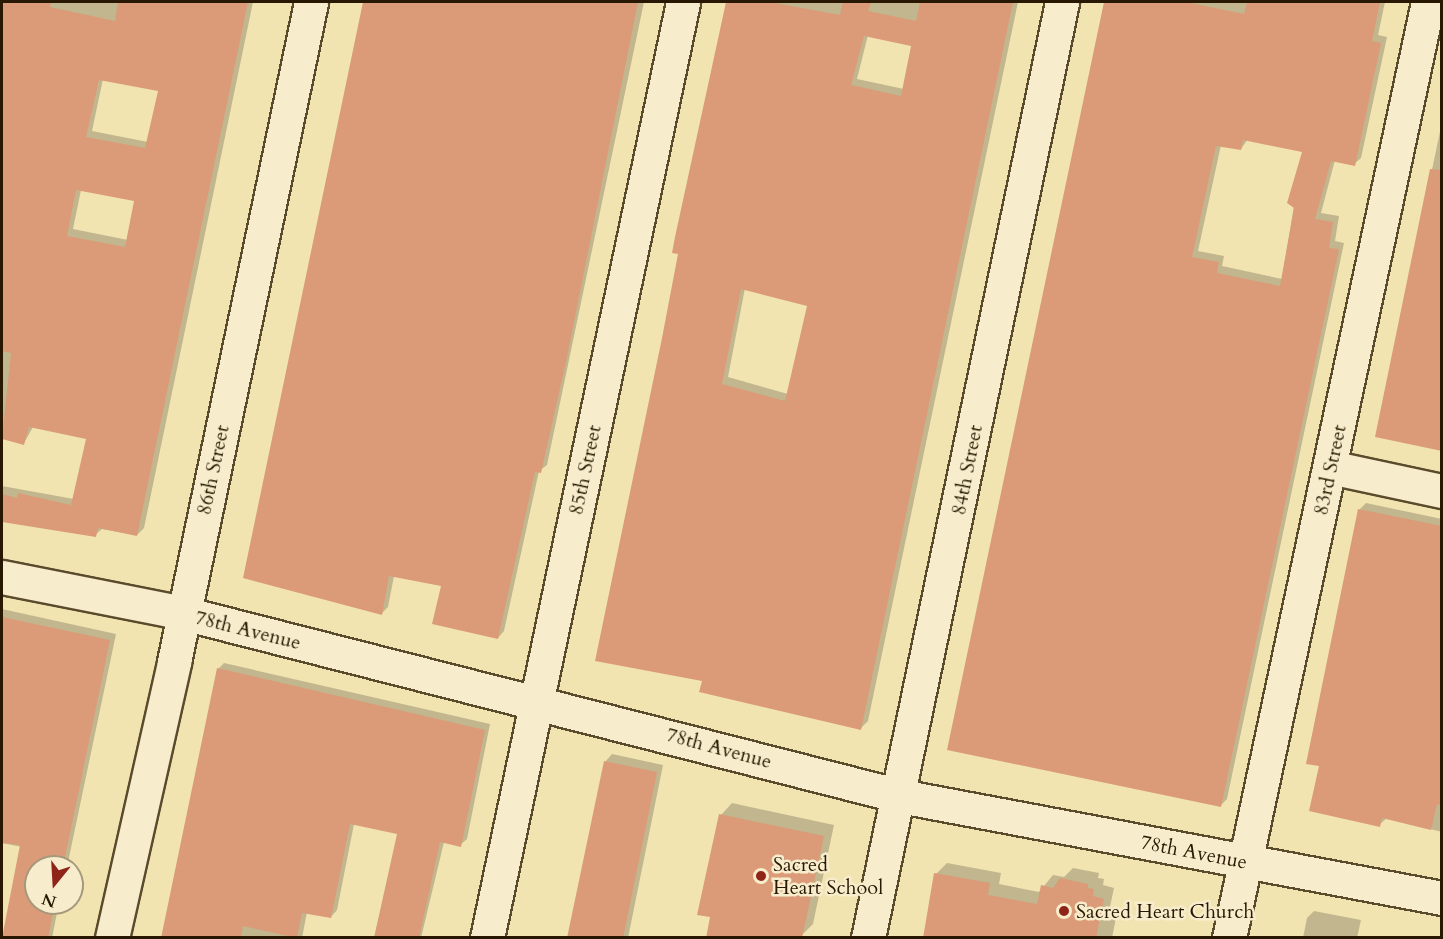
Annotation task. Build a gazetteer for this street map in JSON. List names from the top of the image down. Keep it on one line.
{"streets":{"street":["86th Street","85th Street","84th Street","83rd Street","78th Avenue"]},"crossings":[["86th Street","78th Avenue"],["85th Street","78th Avenue"],["84th Street","78th Avenue"],["83rd Street","78th Avenue"]],"places":["Sacred Heart School","Sacred Heart Church"],"north":"bottom"}
